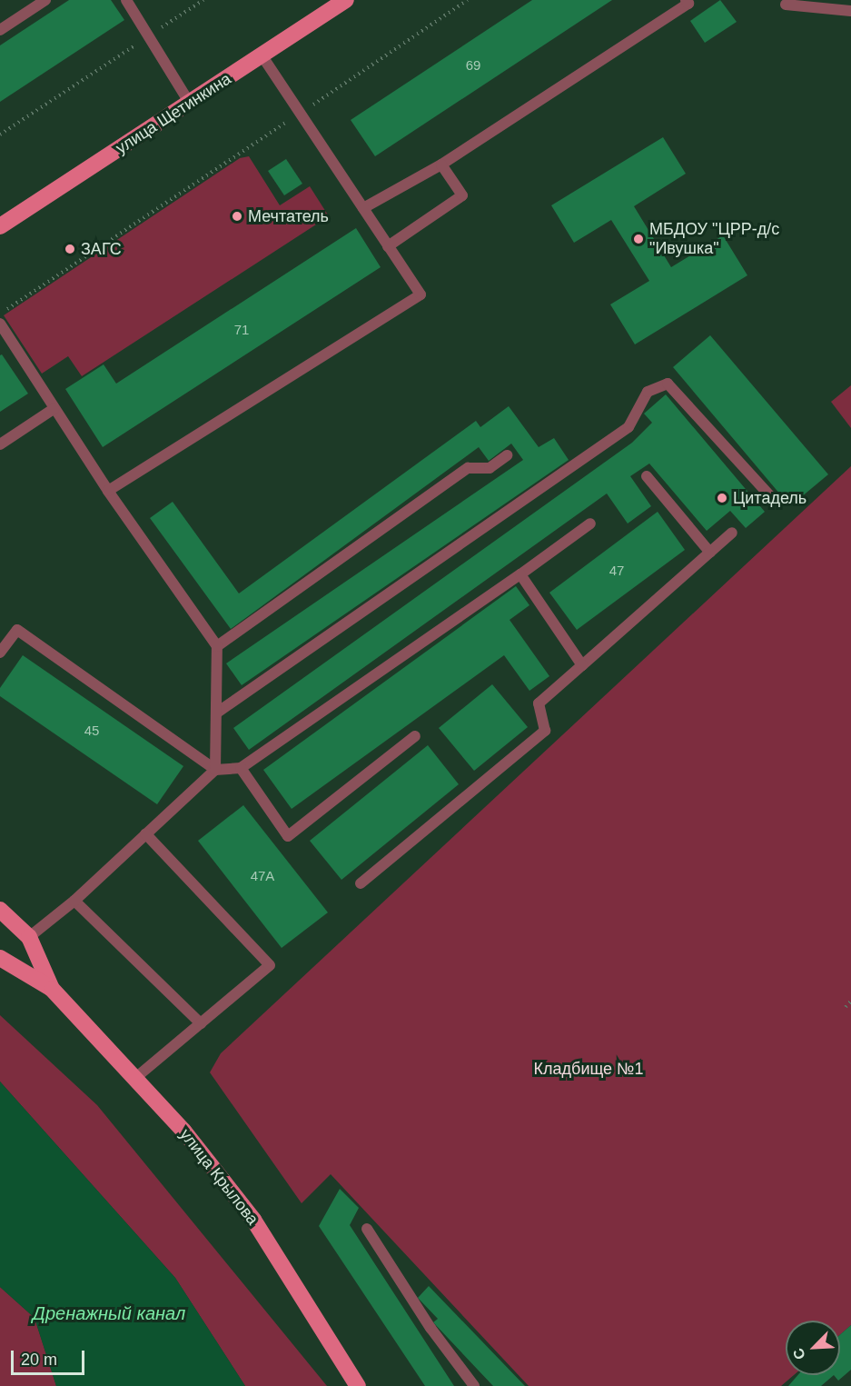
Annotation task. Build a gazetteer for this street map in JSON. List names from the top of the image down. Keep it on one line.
{"streets":{"main road":["улица Щетинкина","улица Крылова"]},"water":["Дренажный канал"],"parks":["Кладбище №1"],"places":["Мечтатель","МБДОУ \"ЦРР-д/с \"Ивушка\"","ЗАГС","Цитадель"],"house_numbers":["69","71","47","45","47А"],"scale_bar":"20 m","north":"bottom left"}
